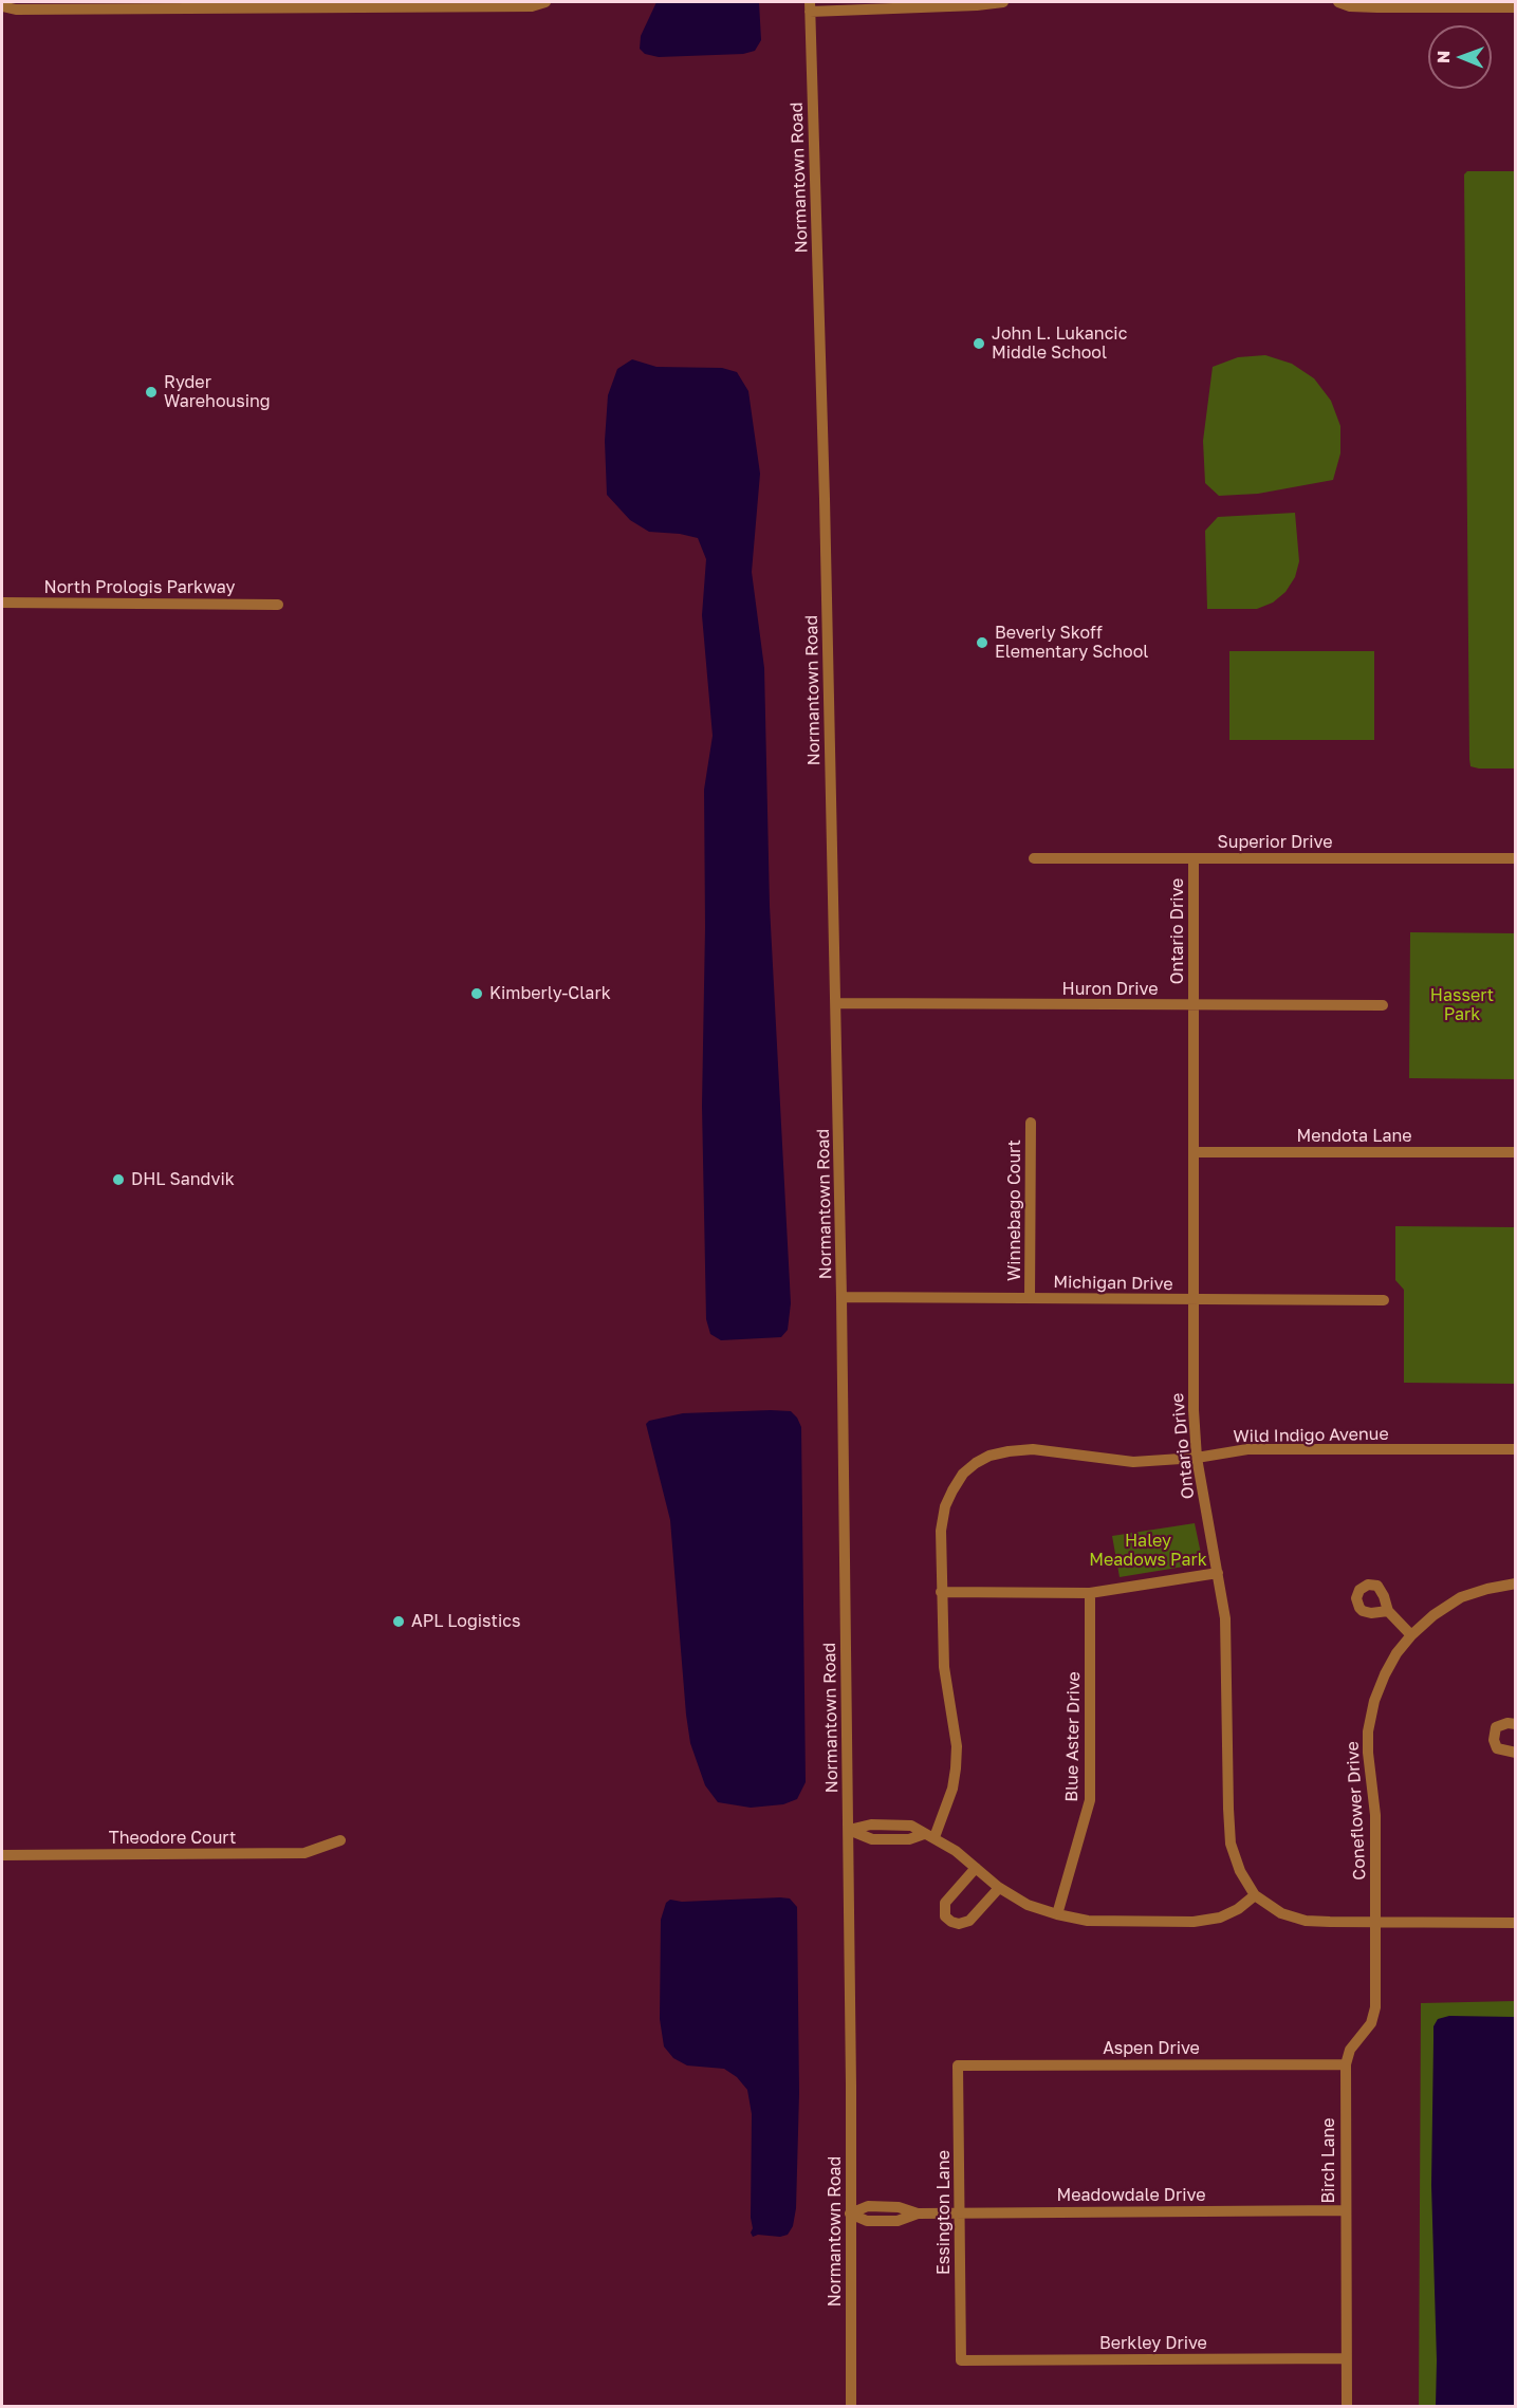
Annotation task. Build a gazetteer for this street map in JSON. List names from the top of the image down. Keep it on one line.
{"streets":{"street":["Normantown Road","North Prologis Parkway","Superior Drive","Ontario Drive","Huron Drive","Mendota Lane","Winnebago Court","Michigan Drive","Wild Indigo Avenue","Blue Aster Drive","Coneflower Drive","Theodore Court","Aspen Drive","Birch Lane","Meadowdale Drive","Essington Lane","Berkley Drive"]},"crossings":[["Normantown Road","Huron Drive"],["Normantown Road","Michigan Drive"],["Normantown Road","Meadowdale Drive"],["Superior Drive","Ontario Drive"],["Ontario Drive","Huron Drive"],["Ontario Drive","Mendota Lane"],["Ontario Drive","Michigan Drive"],["Ontario Drive","Wild Indigo Avenue"],["Ontario Drive","Coneflower Drive"],["Ontario Drive","Birch Lane"],["Winnebago Court","Michigan Drive"],["Coneflower Drive","Birch Lane"],["Aspen Drive","Birch Lane"],["Aspen Drive","Essington Lane"],["Birch Lane","Meadowdale Drive"],["Birch Lane","Berkley Drive"],["Meadowdale Drive","Essington Lane"],["Essington Lane","Berkley Drive"]],"parks":["Hassert Park","Haley Meadows Park"],"places":["John L. Lukancic Middle School","Ryder Warehousing","Beverly Skoff Elementary School","Kimberly-Clark","DHL Sandvik","APL Logistics"],"north":"left"}
